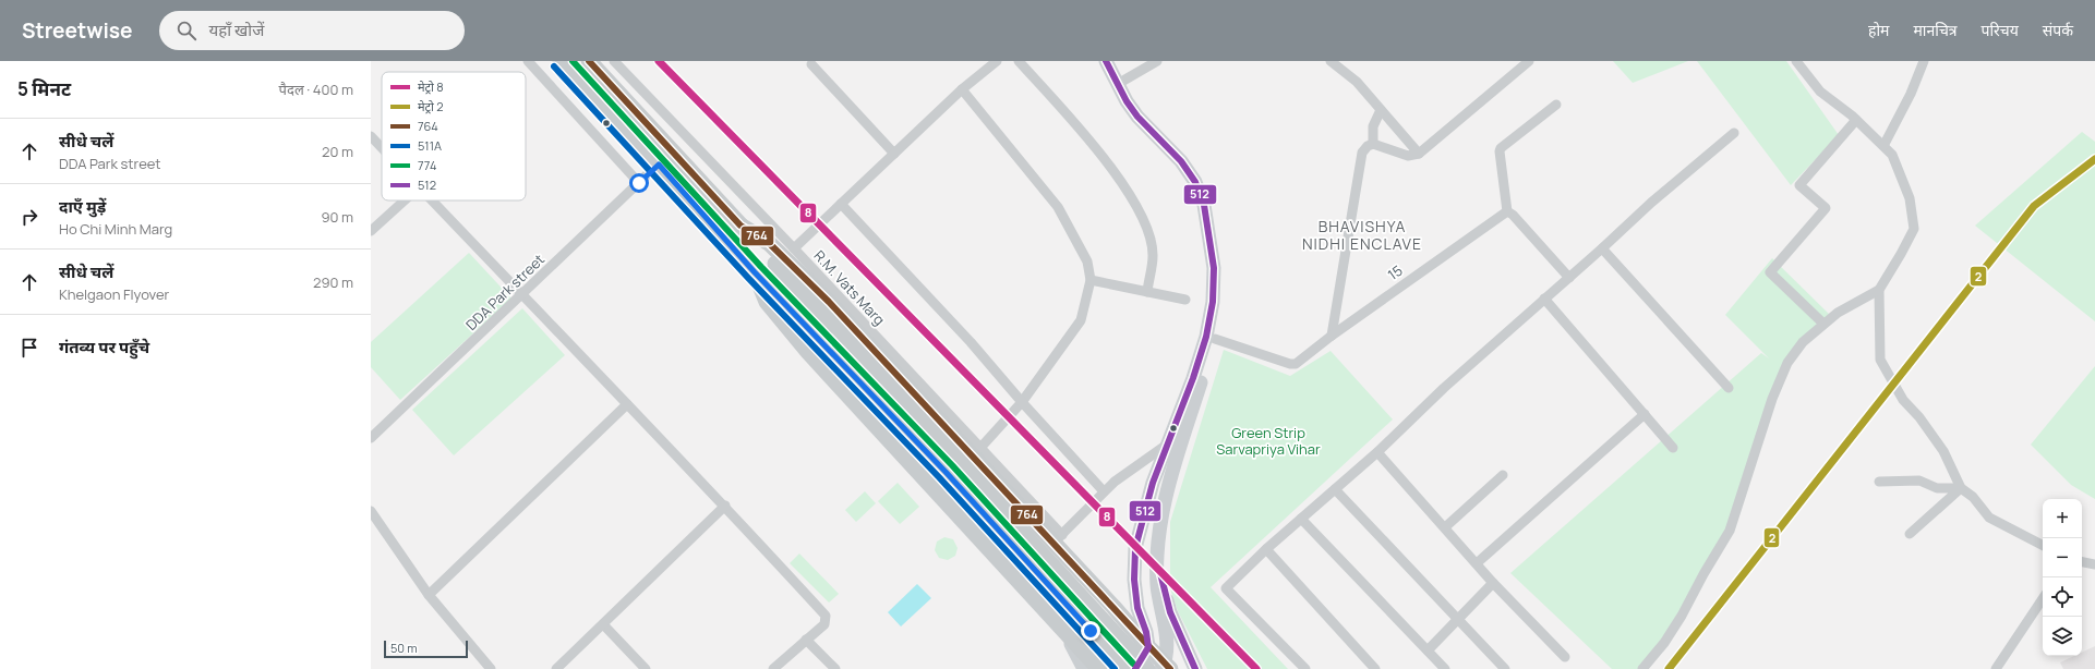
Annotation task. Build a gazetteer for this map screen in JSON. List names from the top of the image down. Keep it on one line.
{"streets":{"street":["15","R.M. Vats Marg","DDA Park street"]},"districts":["BHAVISHYA NIDHI ENCLAVE"],"parks":["Green Strip Sarvapriya Vihar"],"lines":["metro line 8","transit line 764","transit line 774","transit line 512","transit line 511A","metro line 2"],"legend":["मेट्रो 8","मेट्रो 2","764","511A","774","512"],"scale_bar":"50 m","page":{"header":"Streetwise","search":"यहाँ खोजें","nav":["होम","मानचित्र","परिचय","संपर्क"],"heading":["5 मिनट","पैदल · 400 m"],"list":[["सीधे चलें","DDA Park street","20 m"],["दाएँ मुड़ें","Ho Chi Minh Marg","90 m"],["सीधे चलें","Khelgaon Flyover","290 m"],"गंतव्य पर पहुँचे"],"map_buttons":["+","−"],"scale":"50 m"}}
